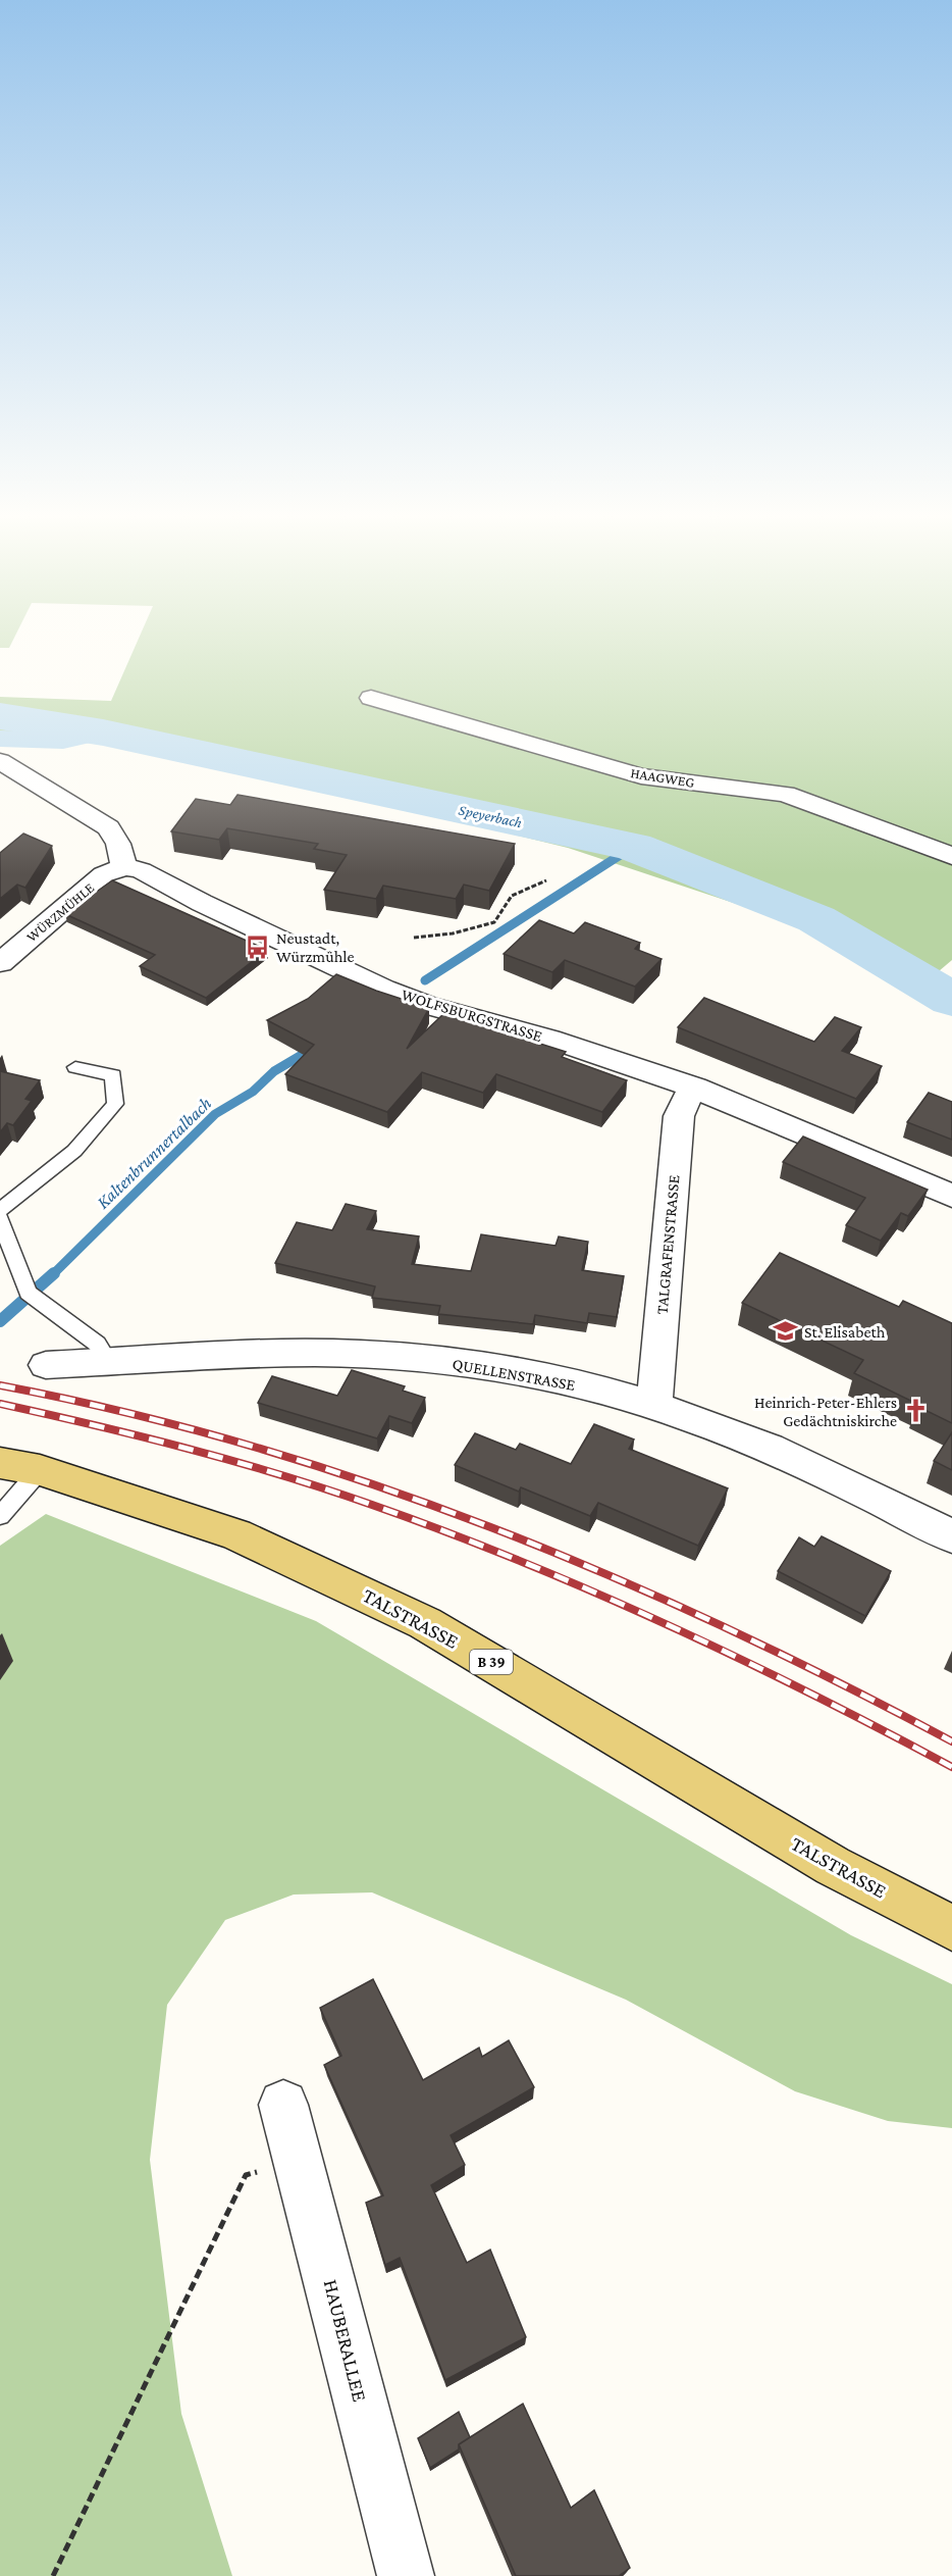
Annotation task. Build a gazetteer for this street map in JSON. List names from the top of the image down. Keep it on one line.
{"streets":{"main road":["TALSTRASSE","B 39"],"street":["HAAGWEG","WÜRZMÜHLE","WOLFSBURGSTRASSE","TALGRAFENSTRASSE","QUELLENSTRASSE","HAUBERALLEE"]},"crossings":[["WÜRZMÜHLE","WOLFSBURGSTRASSE"],["WOLFSBURGSTRASSE","TALGRAFENSTRASSE"],["TALGRAFENSTRASSE","QUELLENSTRASSE"]],"water":["Speyerbach","Kaltenbrunnertalbach"],"places":{"bus stop":["Neustadt, Würzmühle"],"school or university":["St. Elisabeth"],"church":["Heinrich-Peter-Ehlers Gedächtniskirche"]}}
